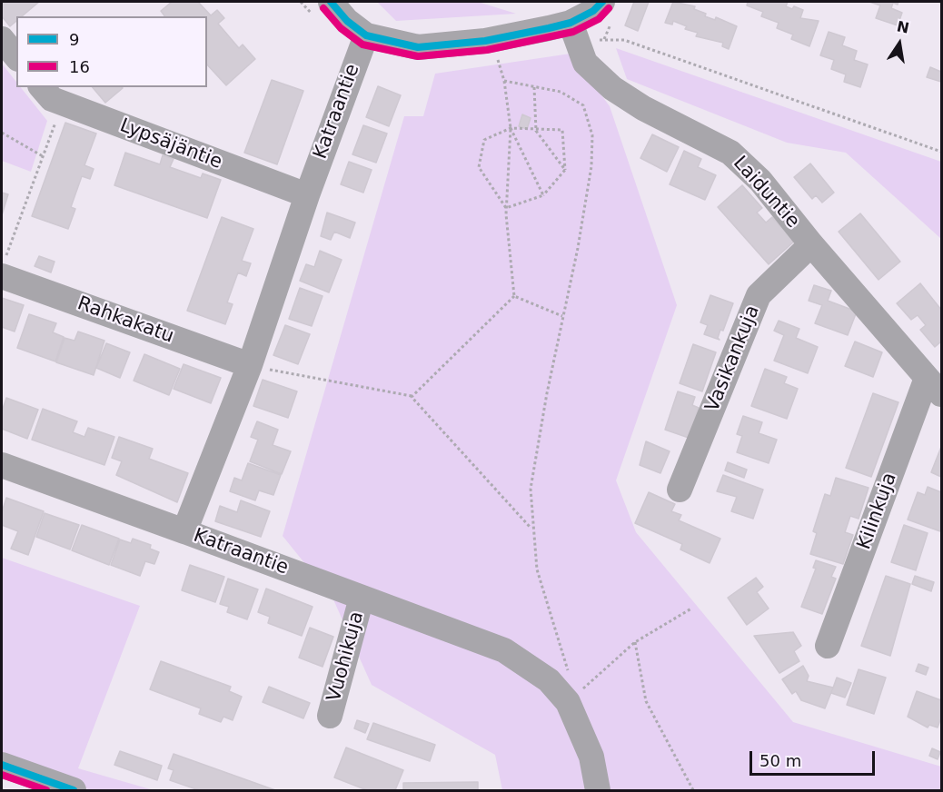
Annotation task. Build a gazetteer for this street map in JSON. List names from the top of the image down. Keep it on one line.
{"streets":{"street":["Katraantie","Lypsäjäntie","Laiduntie","Rahkakatu","Vasikankuja","Kilinkuja","Vuohikuja"]},"crossings":[["Katraantie","Lypsäjäntie"],["Katraantie","Rahkakatu"],["Katraantie","Vuohikuja"],["Laiduntie","Vasikankuja"],["Laiduntie","Kilinkuja"]],"lines":["transit line 9","transit line 16"],"legend":["9","16"],"scale_bar":"50 m","north":"top"}
